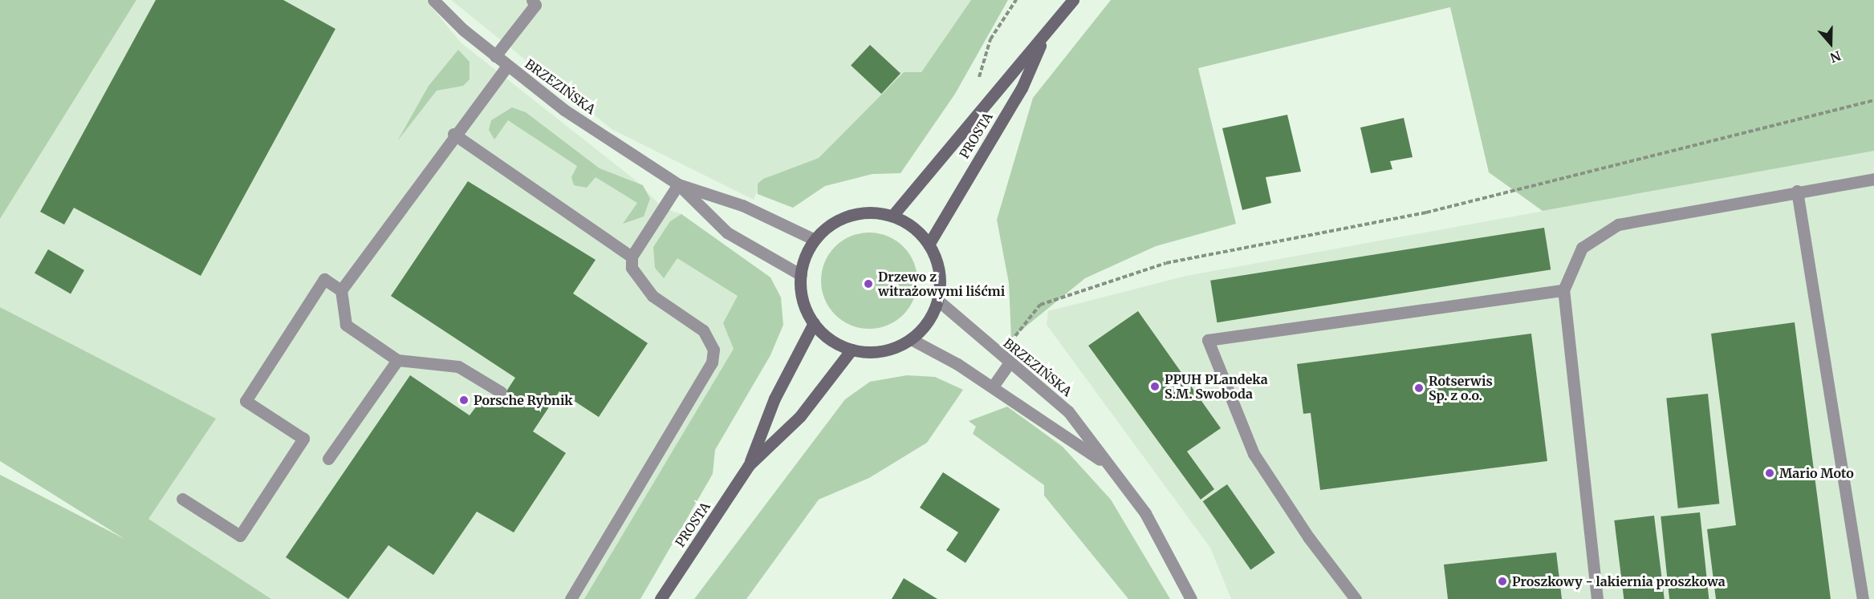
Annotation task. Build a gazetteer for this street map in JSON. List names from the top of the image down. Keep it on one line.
{"streets":{"main road":["PROSTA"],"street":["BRZEZIŃSKA"]},"crossings":[["BRZEZIŃSKA","PROSTA"]],"places":["Drzewo z witrażowymi liśćmi","PPUH PLandeka S.M. Swoboda","Rotserwis Sp. z o.o.","Porsche Rybnik","Mario Moto","Proszkowy - lakiernia proszkowa"],"north":"bottom"}
